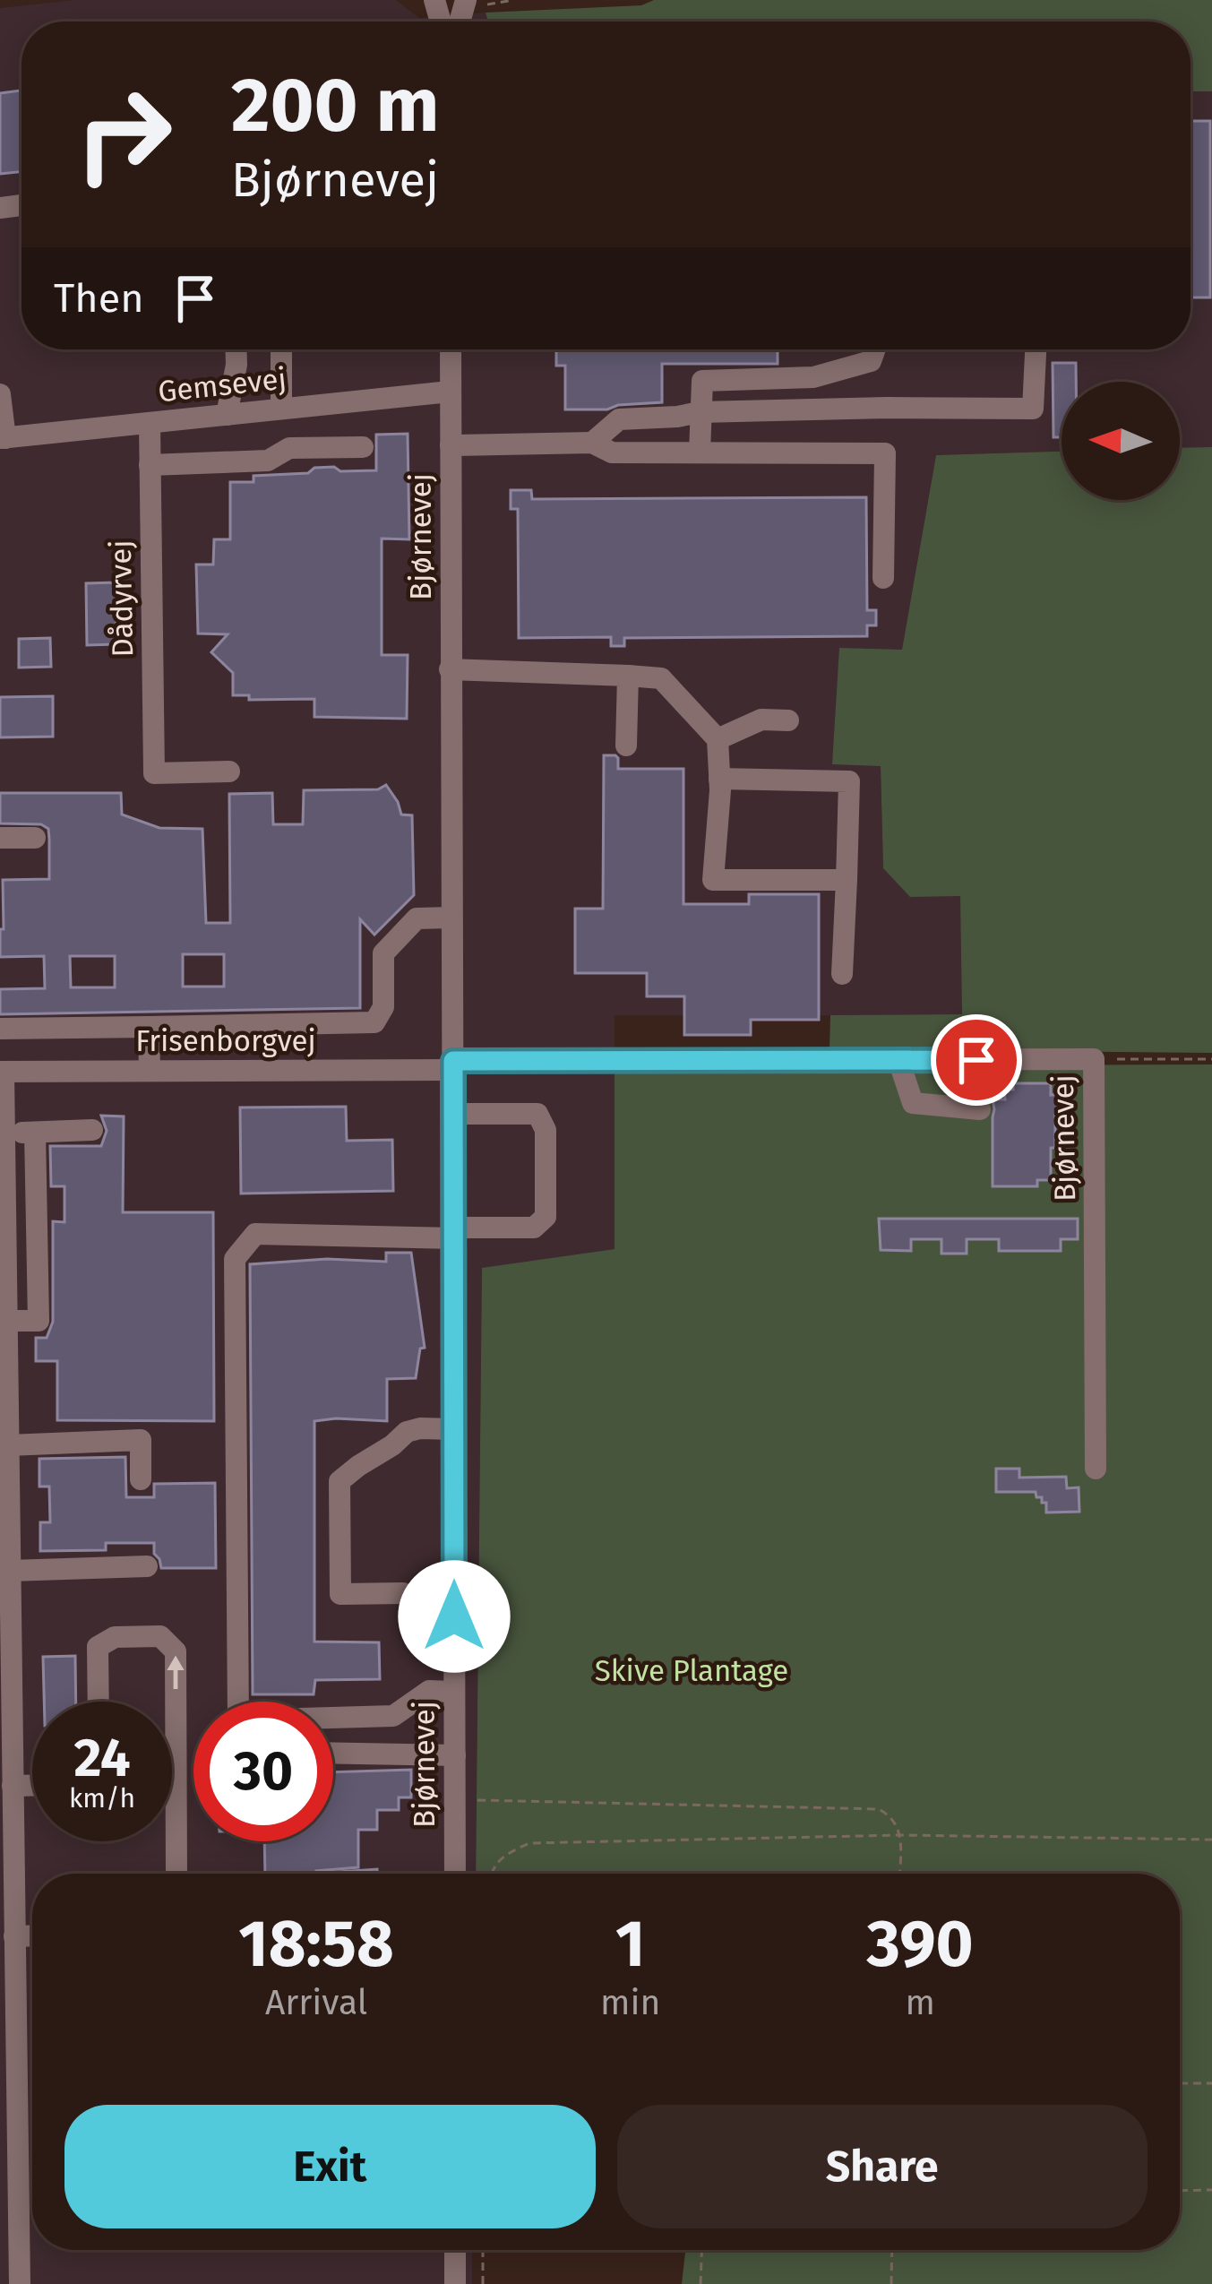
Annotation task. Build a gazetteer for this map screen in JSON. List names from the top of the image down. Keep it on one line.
{"streets":{"street":["Gemsevej","Bjørnevej","Dådyrvej","Frisenborgvej"]},"crossings":[["Gemsevej","Bjørnevej"],["Gemsevej","Dådyrvej"],["Bjørnevej","Frisenborgvej"]],"parks":["Skive Plantage"],"north":"left","page":{"turn":["200 m","Bjørnevej"],"then":"Then","speed":"24 km/h","limit":"30","eta":["18:58","Arrival","1","min","390","m"],"buttons":["Exit","Share"]}}
